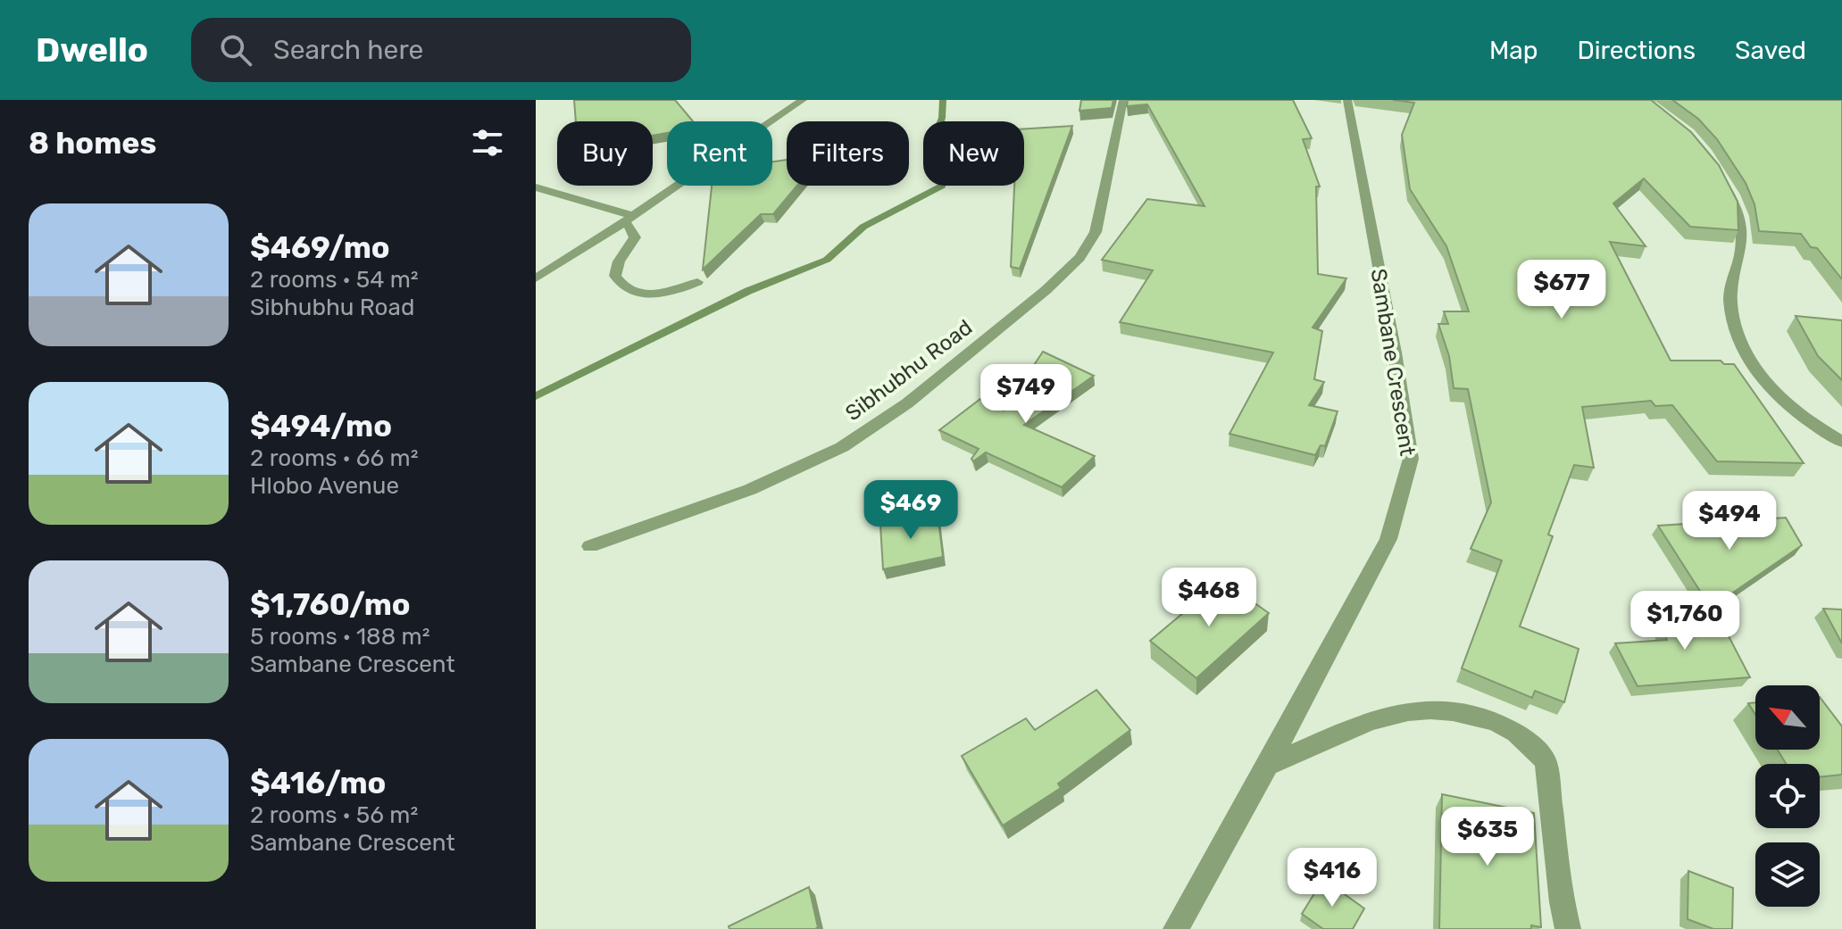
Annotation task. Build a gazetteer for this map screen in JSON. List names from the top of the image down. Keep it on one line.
{"streets":{"street":["Sambane Crescent","Sibhubhu Road"]},"north":"top left","page":{"header":"Dwello","search":"Search here","nav":["Map","Directions","Saved"],"heading":"8 homes","chip":["Buy","Rent","Filters","New"],"list":[{"name":"$469/mo","note":"2 rooms · 54 m² · Sibhubhu Road"},{"name":"$494/mo","note":"2 rooms · 66 m² · Hlobo Avenue"},{"name":"$1,760/mo","note":"5 rooms · 188 m² · Sambane Crescent"},{"name":"$416/mo","note":"2 rooms · 56 m² · Sambane Crescent"}],"price":["$677","$749","$469","$494","$468","$1,760","$635","$416"]}}
